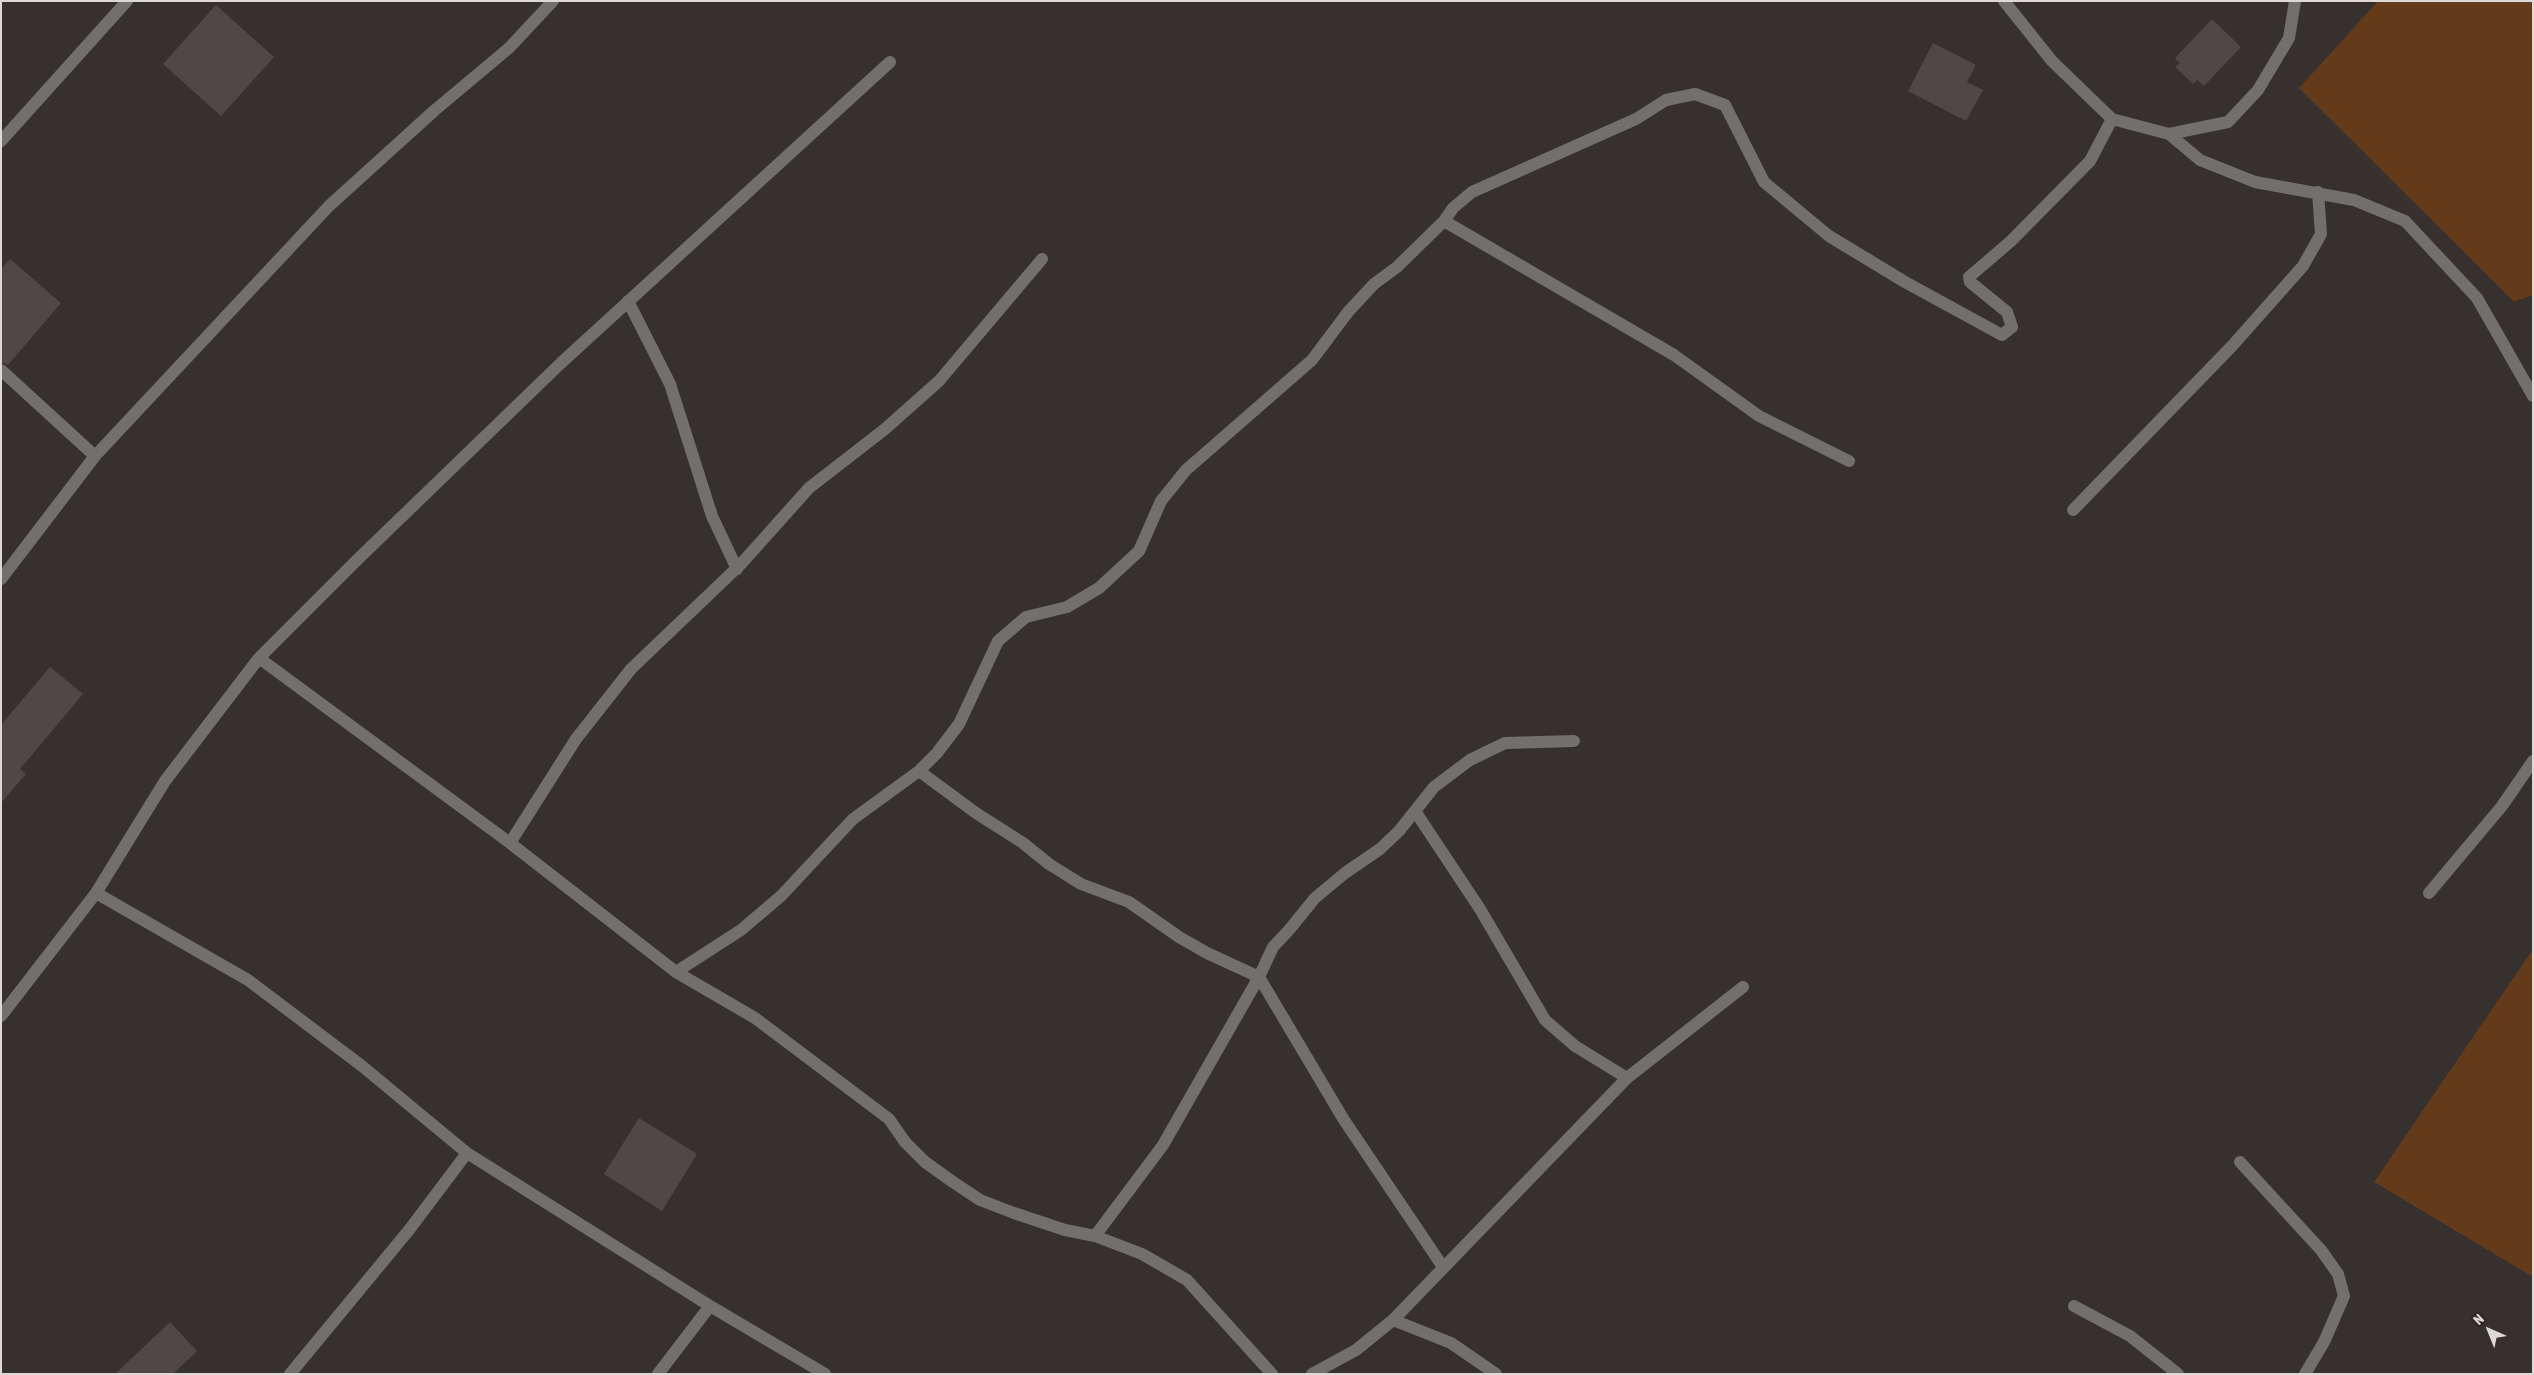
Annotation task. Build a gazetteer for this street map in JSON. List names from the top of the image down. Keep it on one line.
{"north":"top left"}
